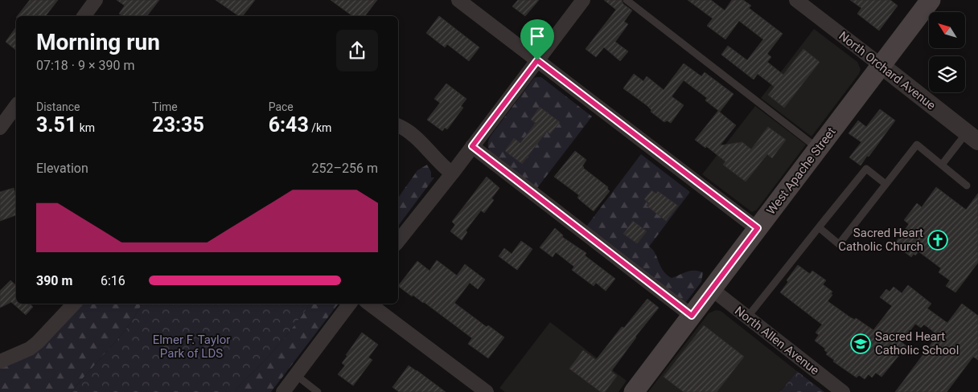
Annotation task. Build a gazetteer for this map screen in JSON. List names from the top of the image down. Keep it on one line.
{"streets":{"main road":["West Apache Street"],"street":["North Orchard Avenue","North Allen Avenue"]},"crossings":[["North Orchard Avenue","West Apache Street"],["West Apache Street","North Allen Avenue"]],"parks":["Elmer F. Taylor Park of LDS"],"places":{"church":["Sacred Heart Catholic Church"],"school or university":["Sacred Heart Catholic School"]},"north":"top left","page":{"heading":["Morning run","07:18 · 9 × 390 m"],"stats":[["Distance","3.51 km"],["Time","23:35"],["Pace","6:43 /km"]],"chart":["Elevation","252–256 m"],"list":[{"name":"390 m","note":"6:16"}]}}
